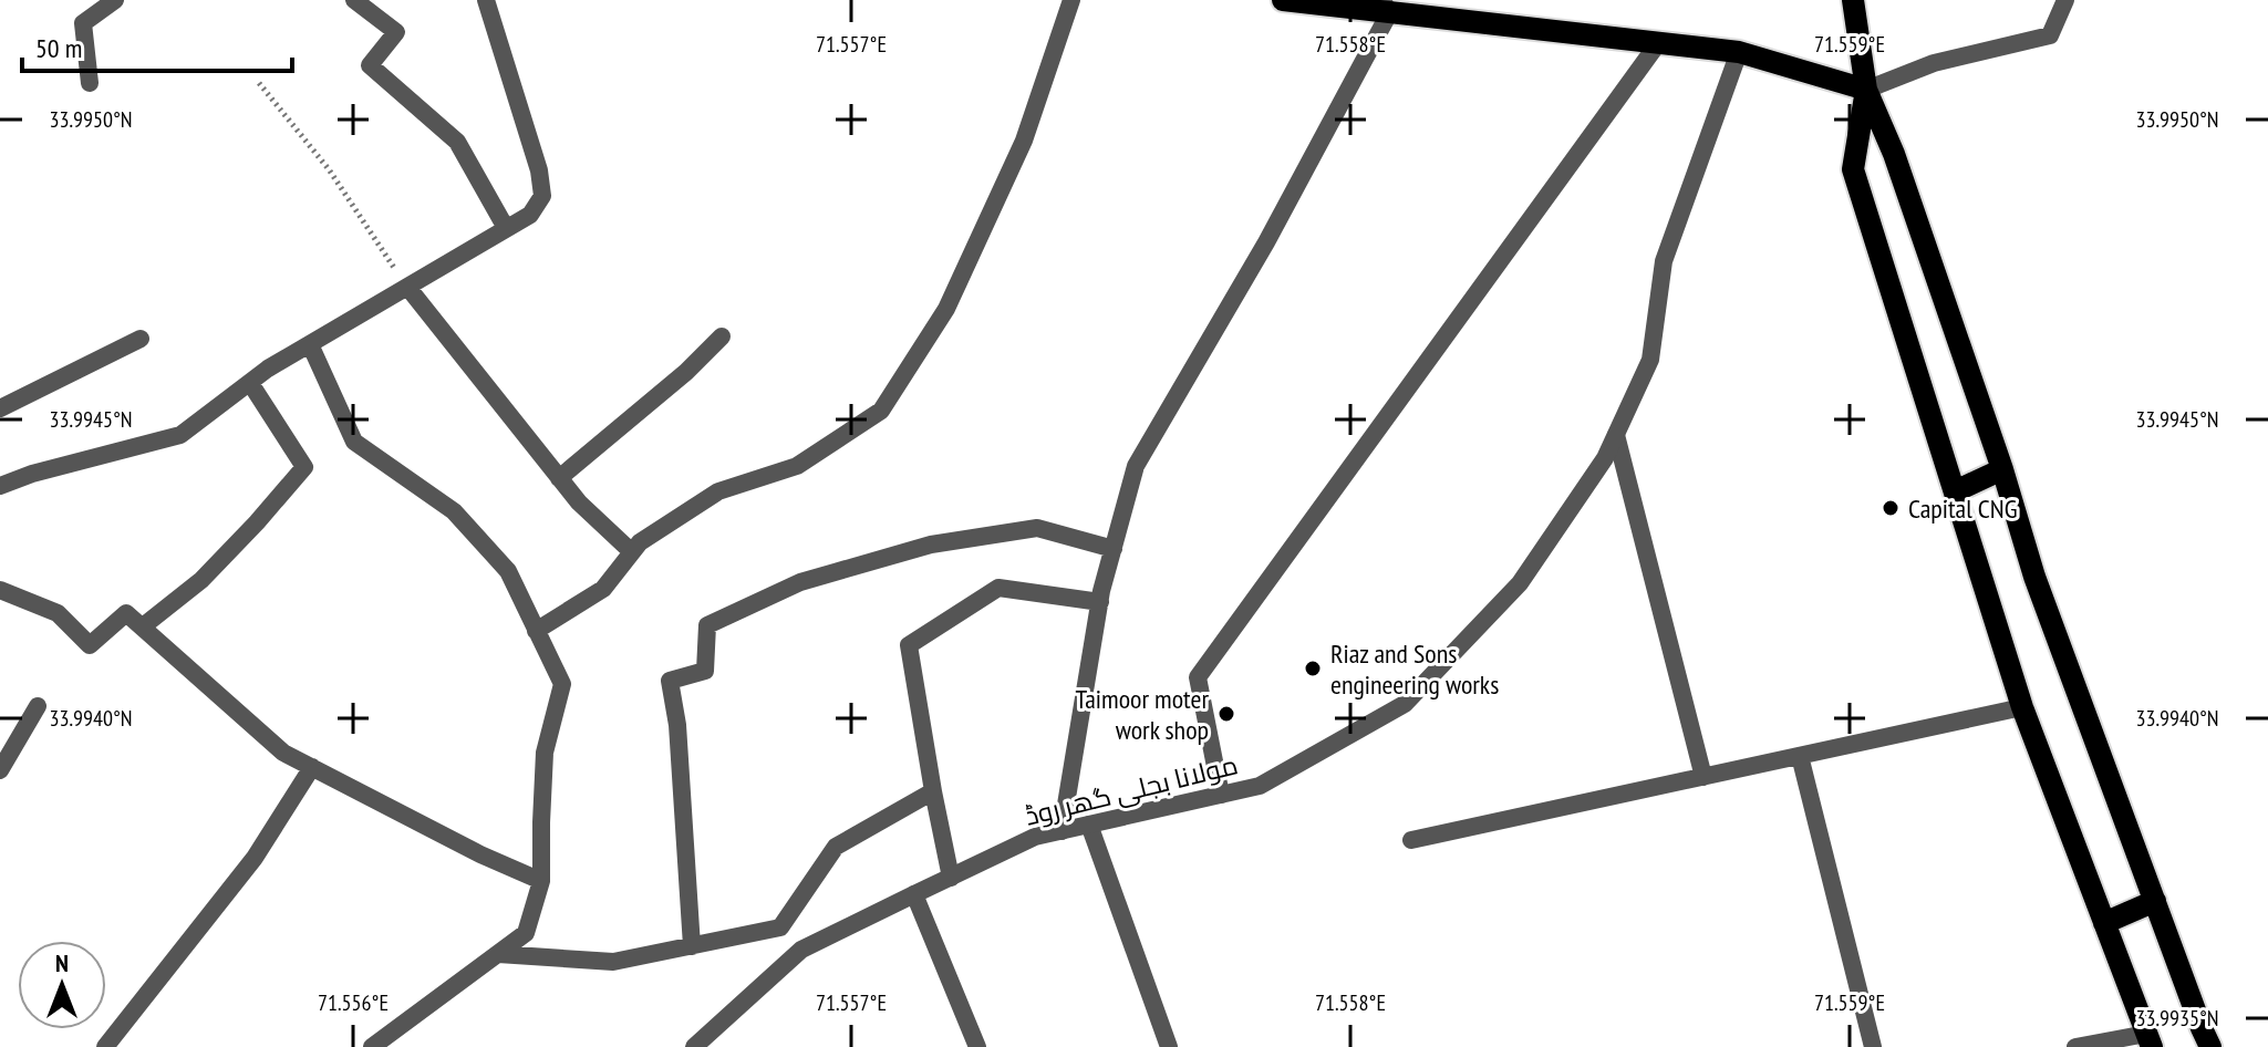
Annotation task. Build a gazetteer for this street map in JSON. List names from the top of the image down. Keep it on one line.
{"streets":{"street":["مولانا بجلی گھر روڈ"]},"places":["Capital CNG","Riaz and Sons engineering works","Taimoor moter work shop"],"scale_bar":"50 m","north":"top","coordinates":["71.557°E","71.558°E","71.559°E","33.9950°N","33.9945°N","33.9940°N","71.556°E","33.9935°N"]}
